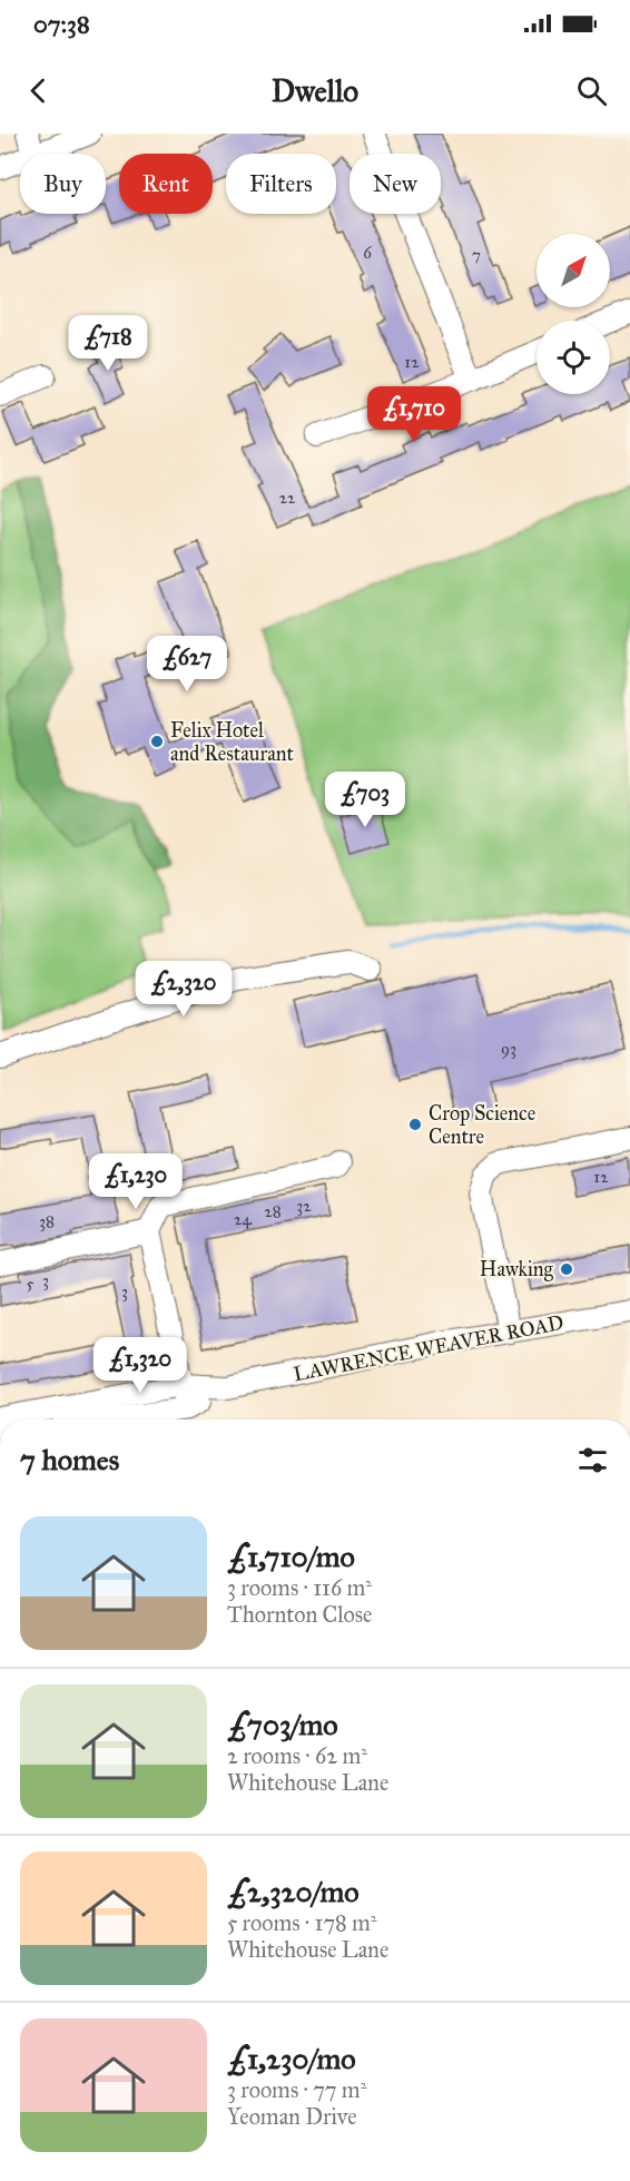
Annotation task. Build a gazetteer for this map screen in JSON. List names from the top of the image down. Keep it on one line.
{"streets":{"street":["LAWRENCE WEAVER ROAD"]},"places":["Felix Hotel and Restaurant","Crop Science Centre","Hawking"],"house_numbers":["6","7","12","22","93","12","32","28","24","38","3","5","3"],"north":"top right","page":{"status":"07:38","header":"Dwello","chip":["Buy","Rent","Filters","New"],"price":["£718","£1,710","£627","£703","£2,320","£1,230","£1,320"],"heading":"7 homes","list":[{"name":"£1,710/mo","note":"3 rooms · 116 m² · Thornton Close"},{"name":"£703/mo","note":"2 rooms · 62 m² · Whitehouse Lane"},{"name":"£2,320/mo","note":"5 rooms · 178 m² · Whitehouse Lane"},{"name":"£1,230/mo","note":"3 rooms · 77 m² · Yeoman Drive"}]}}
